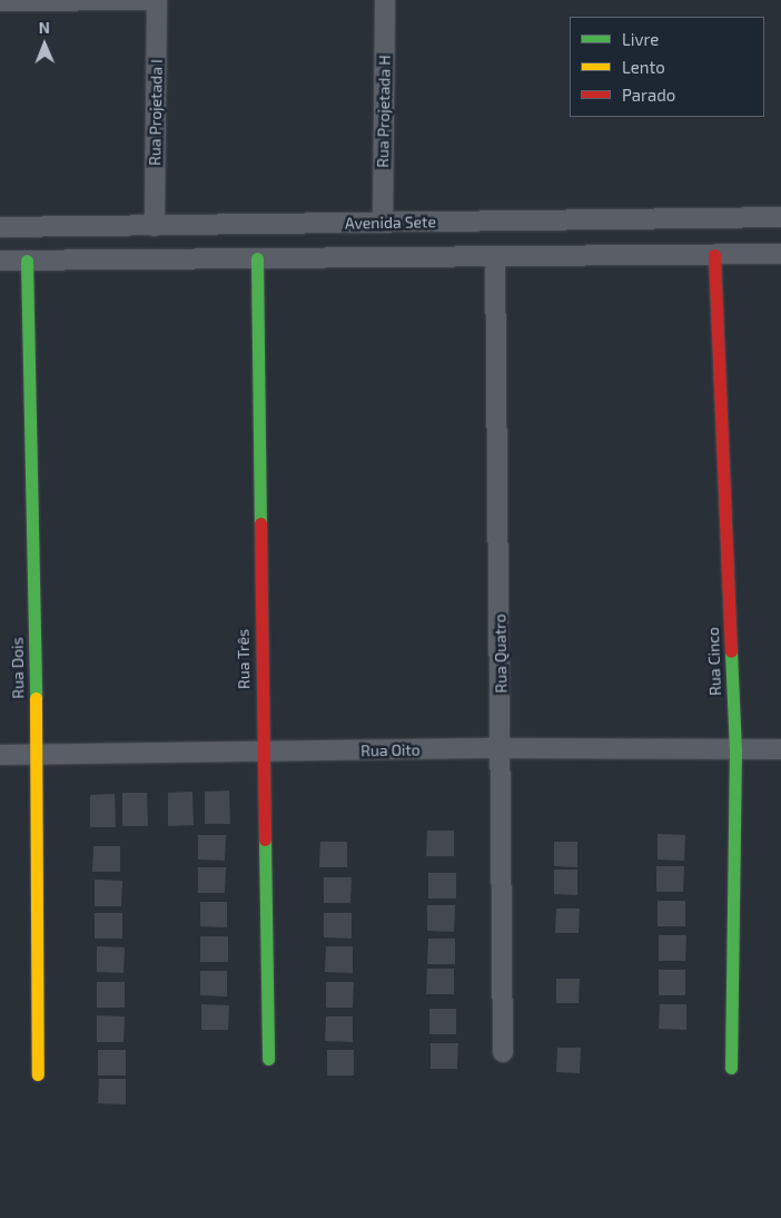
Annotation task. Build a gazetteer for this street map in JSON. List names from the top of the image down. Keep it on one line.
{"streets":{"street":["Rua Projetada H","Rua Projetada I","Avenida Sete","Rua Quatro","Rua Três","Rua Cinco","Rua Dois","Rua Oito"]},"crossings":[["Rua Projetada H","Avenida Sete"],["Rua Projetada I","Avenida Sete"],["Rua Quatro","Rua Oito"],["Rua Três","Rua Oito"],["Rua Cinco","Rua Oito"],["Rua Dois","Rua Oito"]],"legend":["Livre","Lento","Parado"],"north":"top"}
